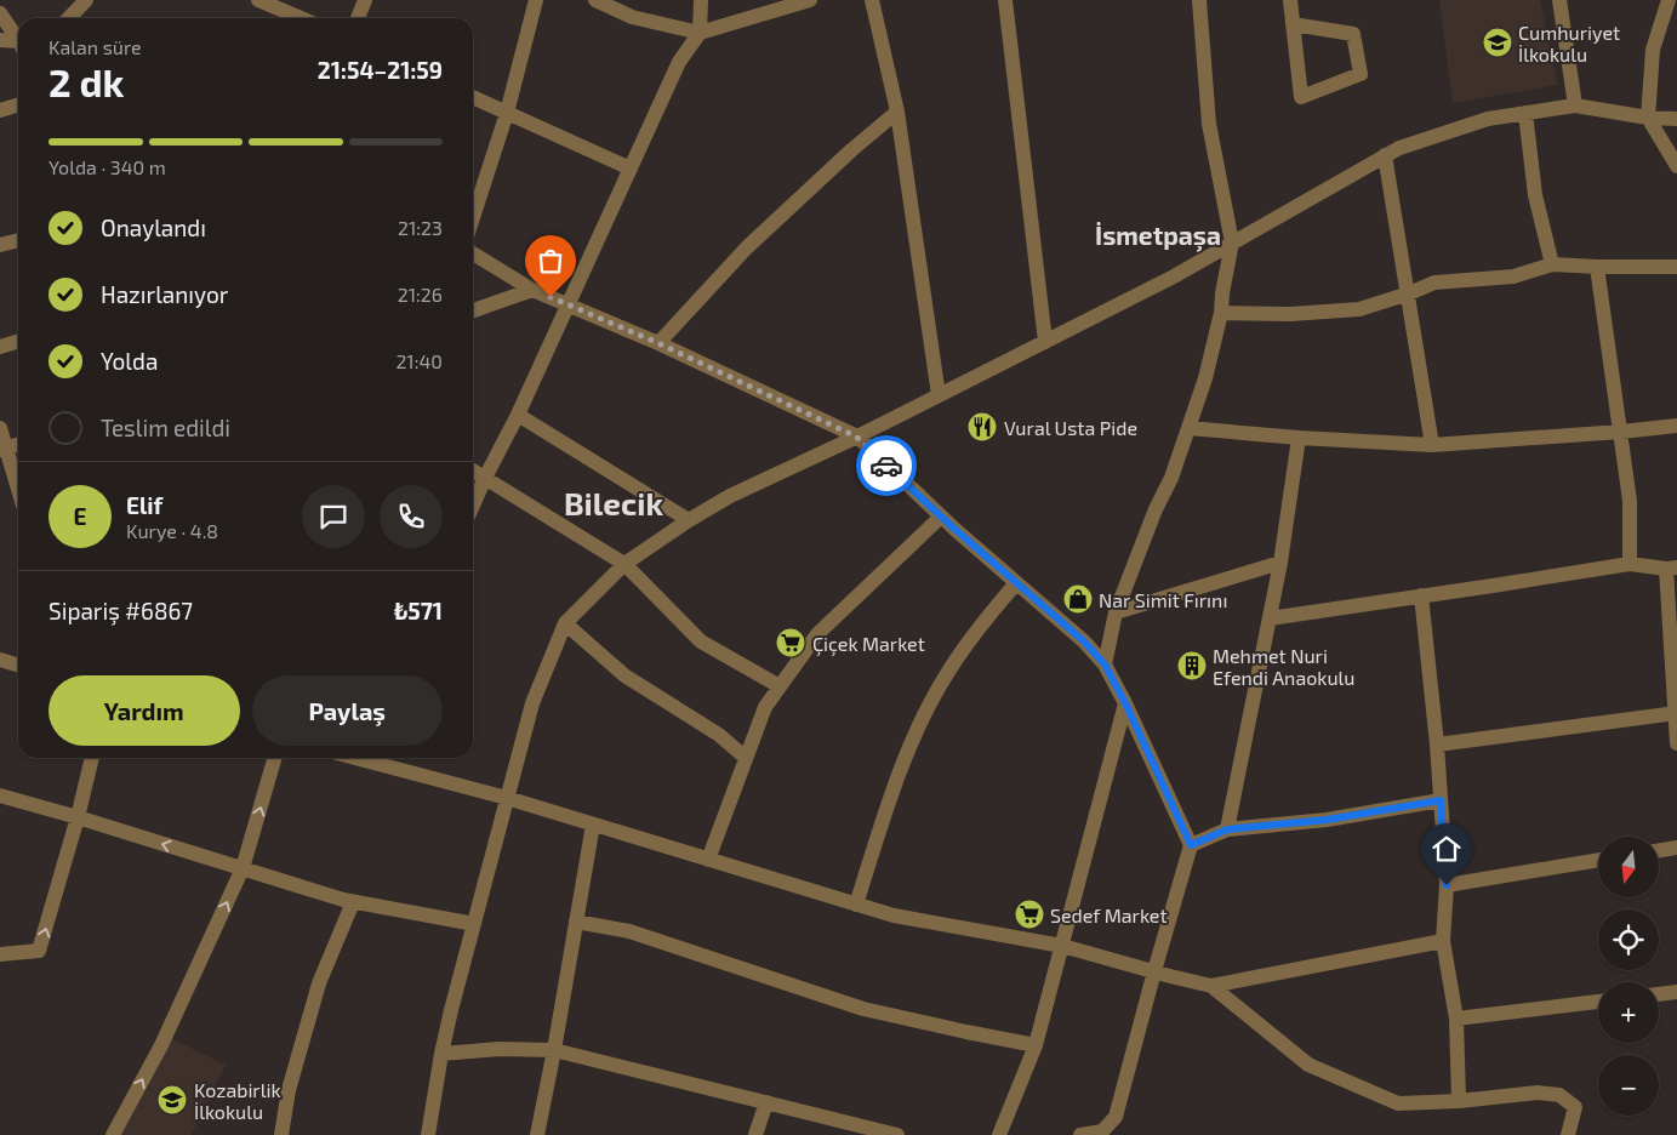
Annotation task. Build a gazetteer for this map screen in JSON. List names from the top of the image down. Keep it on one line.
{"districts":["İsmetpaşa","Bilecik"],"places":{"school or university":["Cumhuriyet İlkokulu","Kozabirlik İlkokulu"],"restaurant":["Vural Usta Pide"],"shop":["Nar Simit Fırını"],"supermarket":["Çiçek Market","Sedef Market"],"building":["Mehmet Nuri Efendi Anaokulu"]},"north":"bottom","page":{"heading":["2 dk","Kalan süre","21:54–21:59"],"panel":["Elif","Kurye · 4.8","Sipariş #6867","₺571"],"bar":"Yolda · 340 m","list":[["Onaylandı","21:23"],["Hazırlanıyor","21:26"],["Yolda","21:40"],"Teslim edildi"],"round":"E","buttons":["Yardım","Paylaş"],"map_buttons":["+","−"]}}
